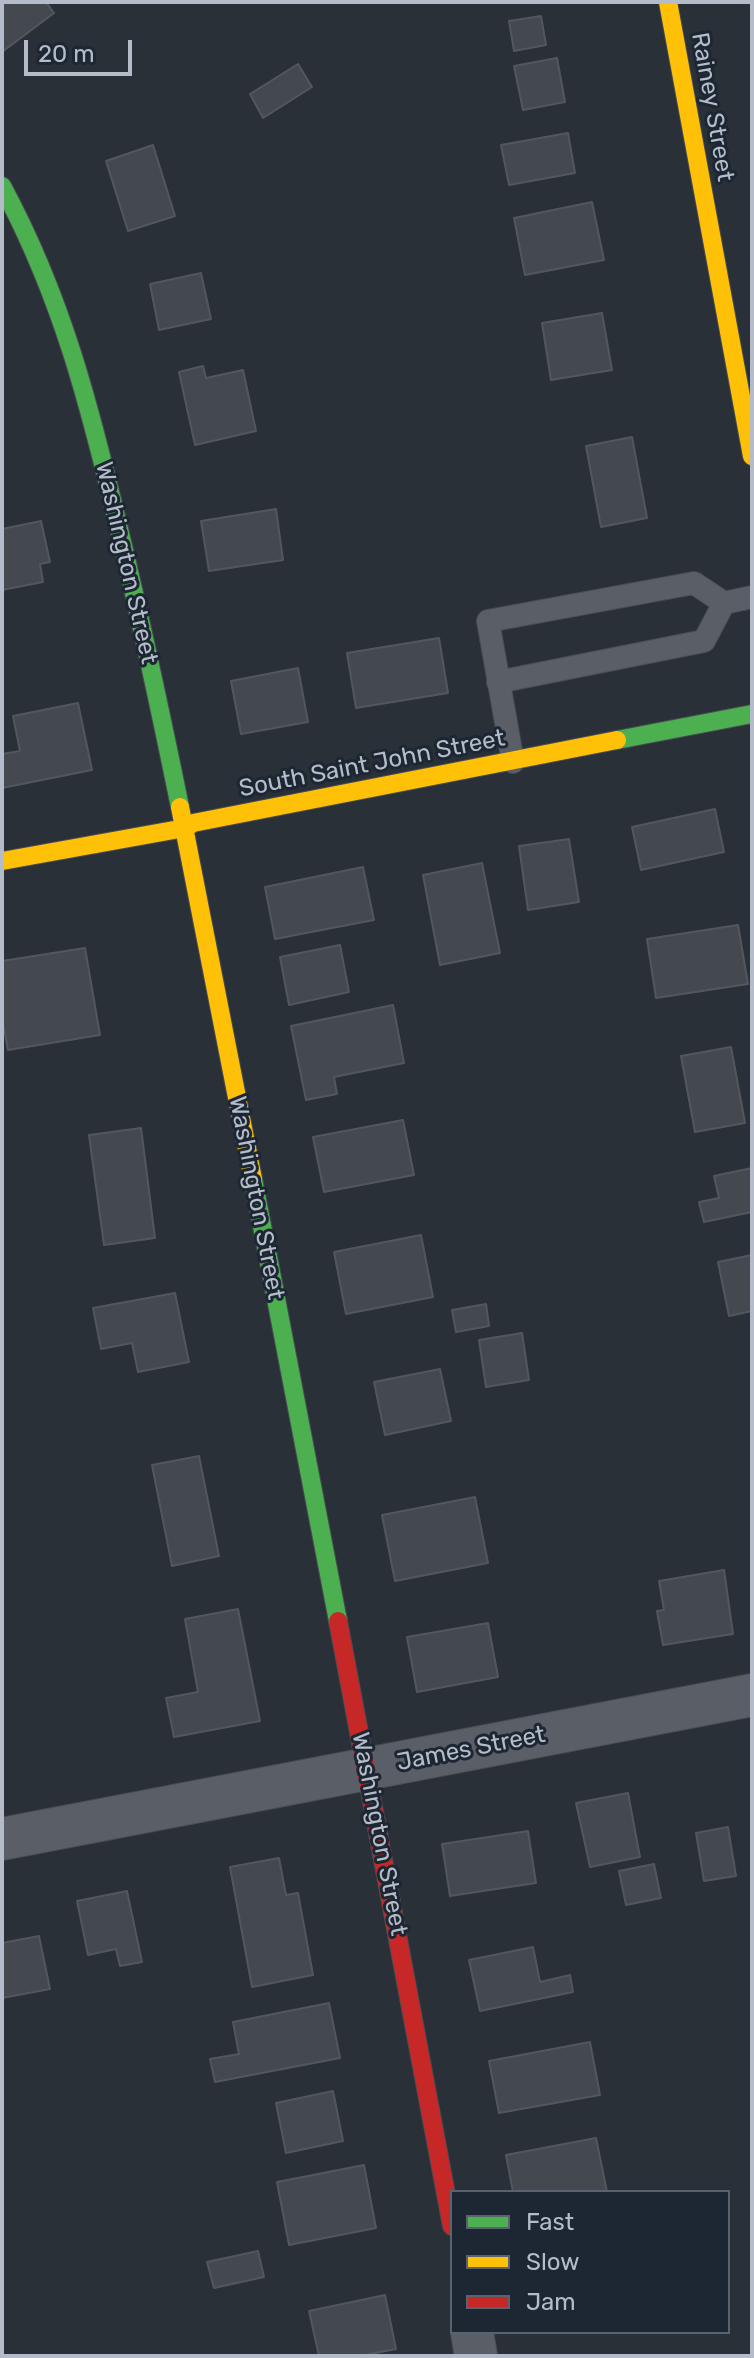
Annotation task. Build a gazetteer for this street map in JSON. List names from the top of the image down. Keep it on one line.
{"streets":{"street":["Rainey Street","Washington Street","South Saint John Street","James Street"]},"crossings":[["Washington Street","South Saint John Street"],["Washington Street","James Street"]],"legend":["Fast","Slow","Jam"],"scale_bar":"20 m"}
